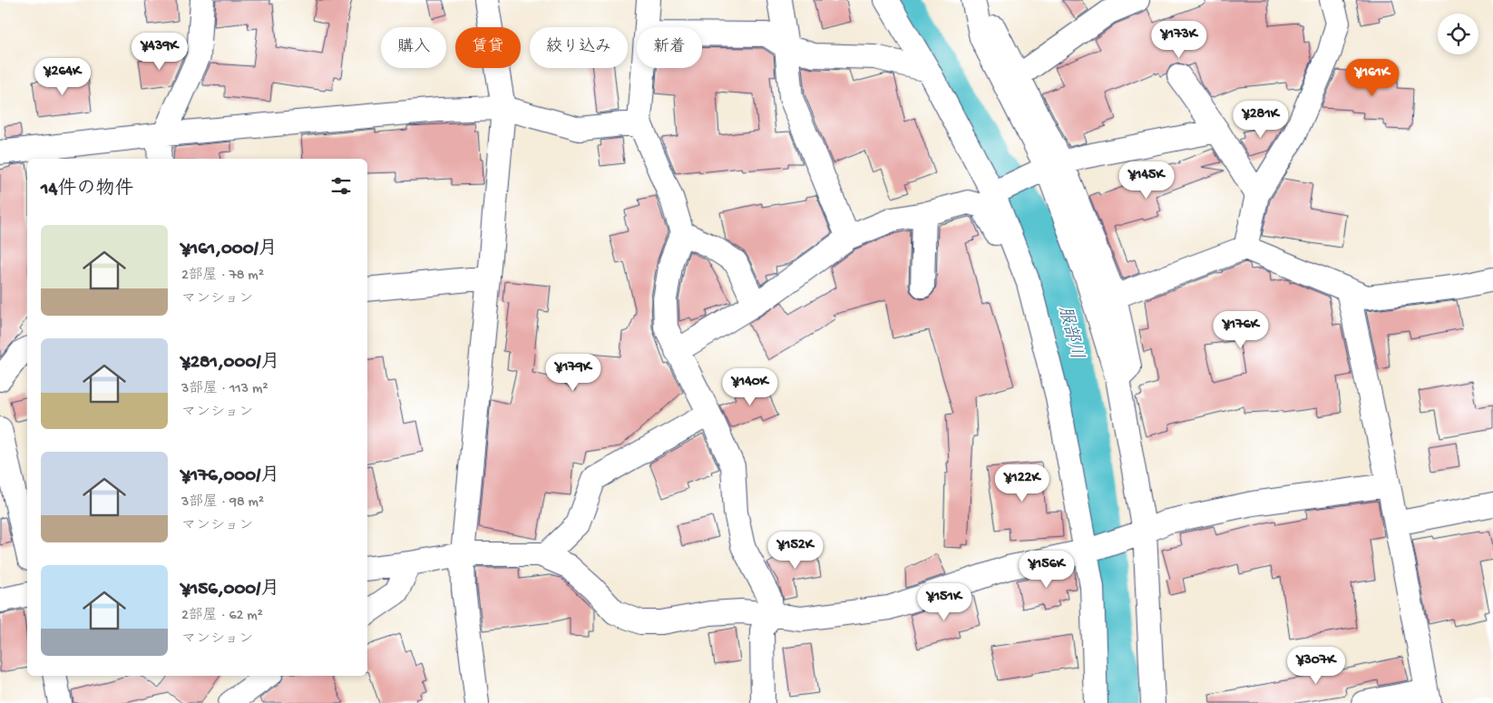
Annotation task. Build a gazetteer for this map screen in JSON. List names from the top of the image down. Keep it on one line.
{"water":["服部川"],"page":{"price":["¥173K","¥439K","¥264K","¥161K","¥281K","¥145K","¥176K","¥179K","¥140K","¥122K","¥152K","¥156K","¥151K","¥307K"],"chip":["購入","賃貸","絞り込み","新着"],"heading":"14件の物件","list":[{"name":"¥161,000/月","note":"2部屋 · 78 m² · マンション"},{"name":"¥281,000/月","note":"3部屋 · 113 m² · マンション"},{"name":"¥176,000/月","note":"3部屋 · 98 m² · マンション"},{"name":"¥156,000/月","note":"2部屋 · 62 m² · マンション"}]}}
